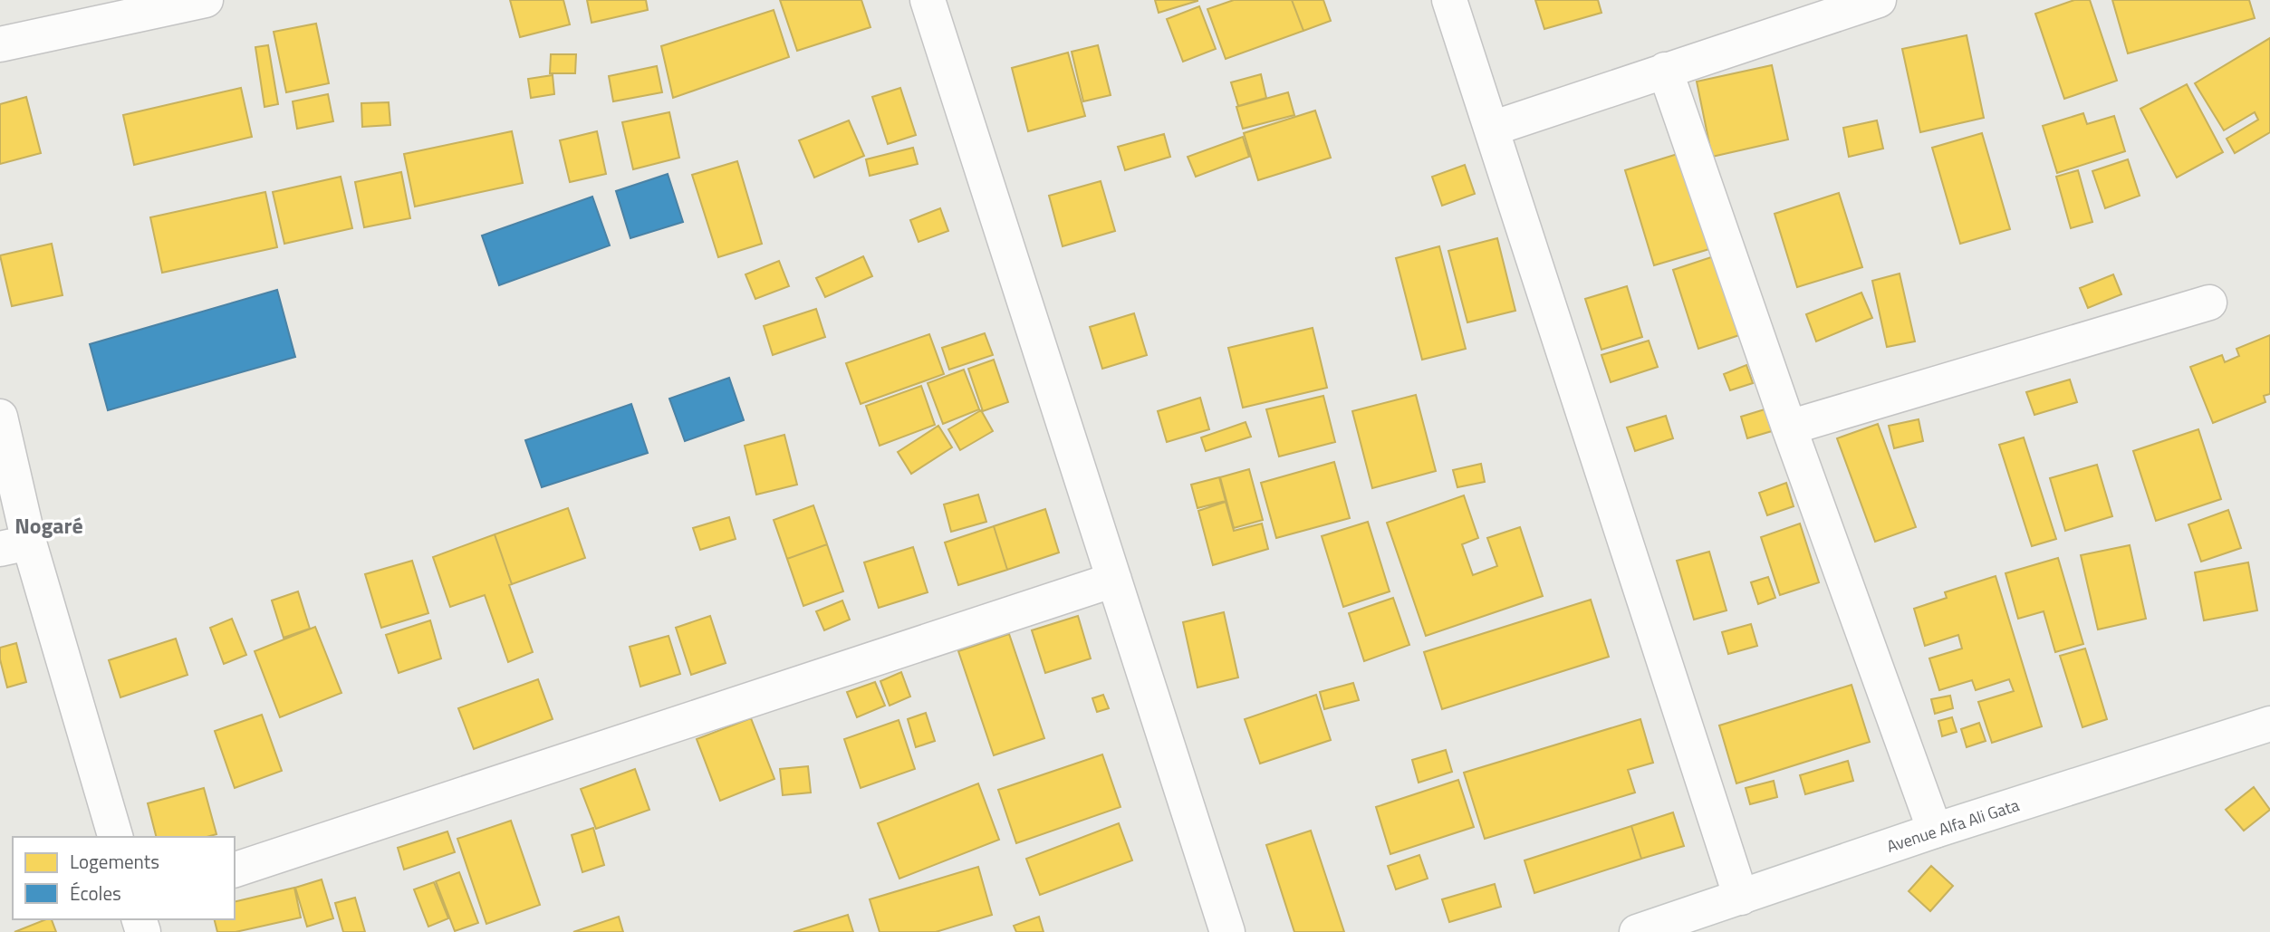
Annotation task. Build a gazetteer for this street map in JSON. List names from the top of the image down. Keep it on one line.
{"streets":{"street":["Avenue Alfa Ali Gata"]},"districts":["Nogaré"],"legend":["Logements","Écoles"]}
